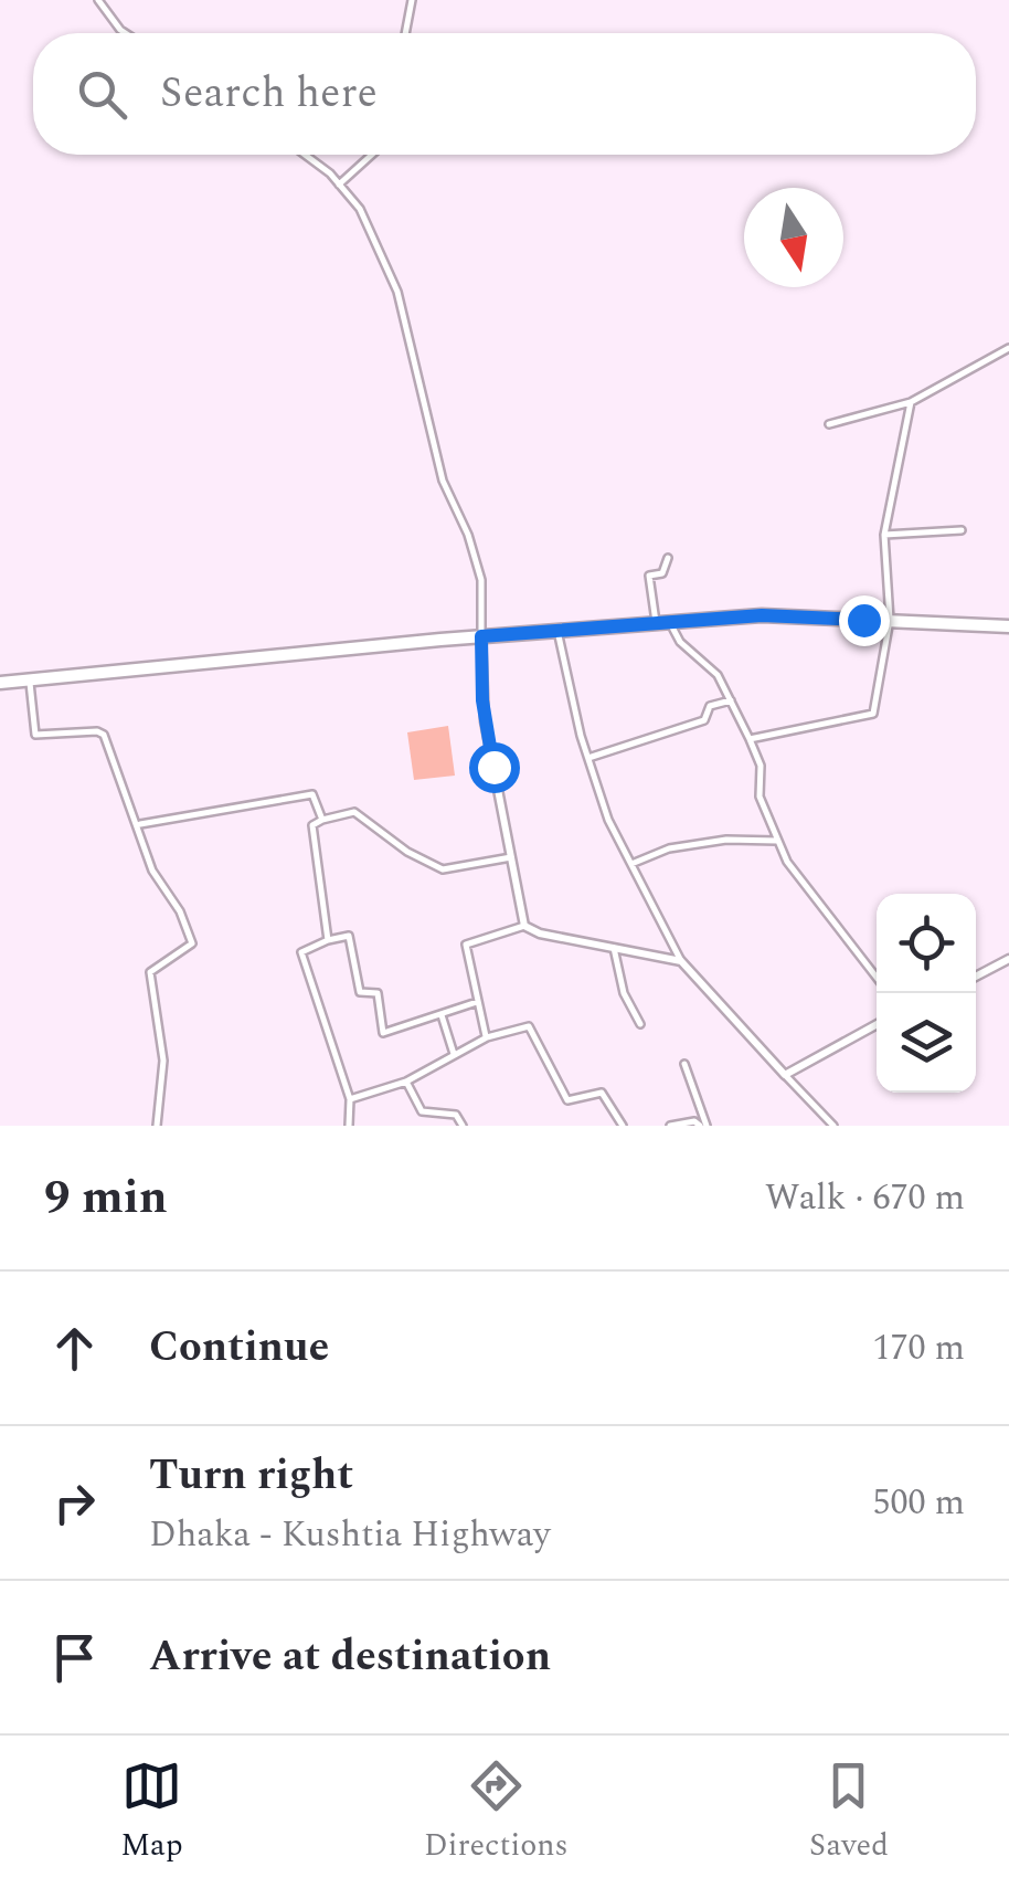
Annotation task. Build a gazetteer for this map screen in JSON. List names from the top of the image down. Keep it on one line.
{"north":"bottom","page":{"search":"Search here","heading":["9 min","Walk · 670 m"],"list":[["Continue","170 m"],["Turn right","Dhaka - Kushtia Highway","500 m"],"Arrive at destination"],"nav":["Map","Directions","Saved"]}}
